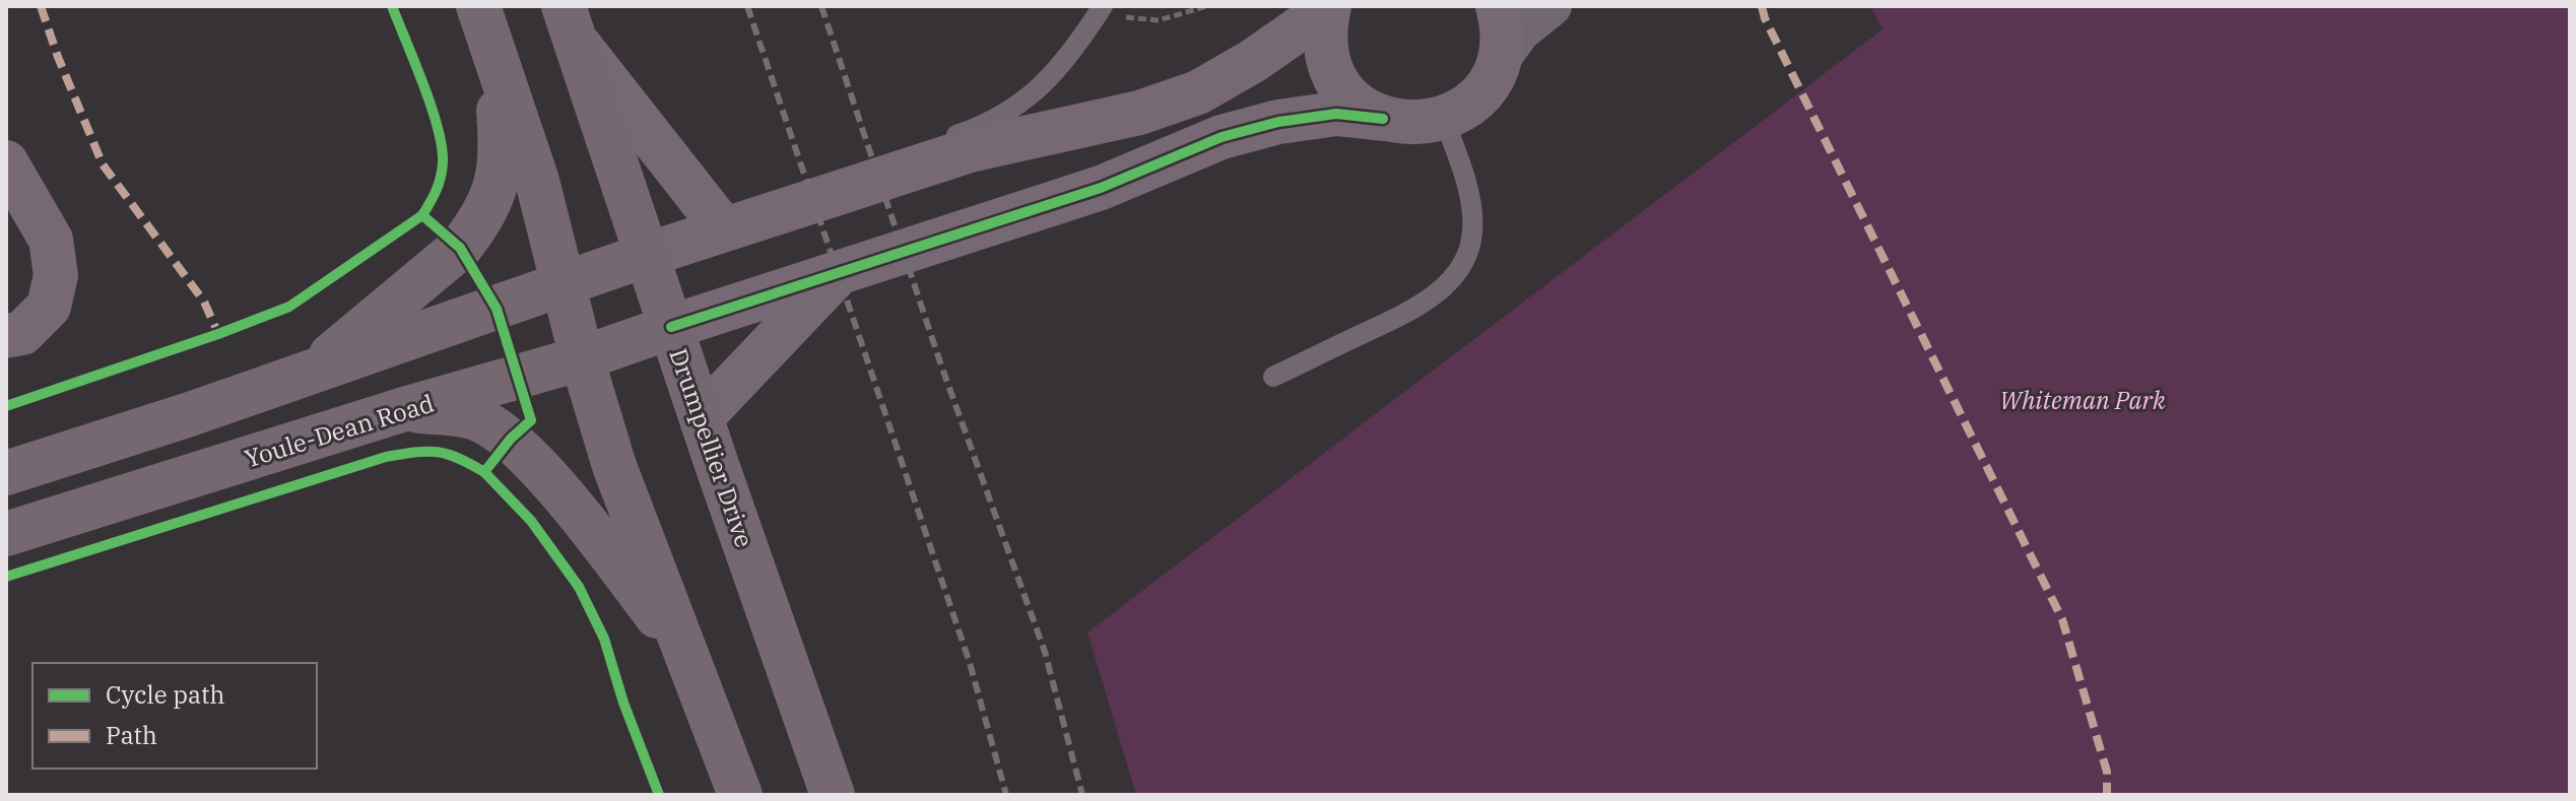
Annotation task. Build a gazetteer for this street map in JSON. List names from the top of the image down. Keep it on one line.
{"streets":{"main road":["Youle-Dean Road","Drumpellier Drive"]},"crossings":[["Youle-Dean Road","Drumpellier Drive"]],"parks":["Whiteman Park"],"legend":["Cycle path","Path"]}
